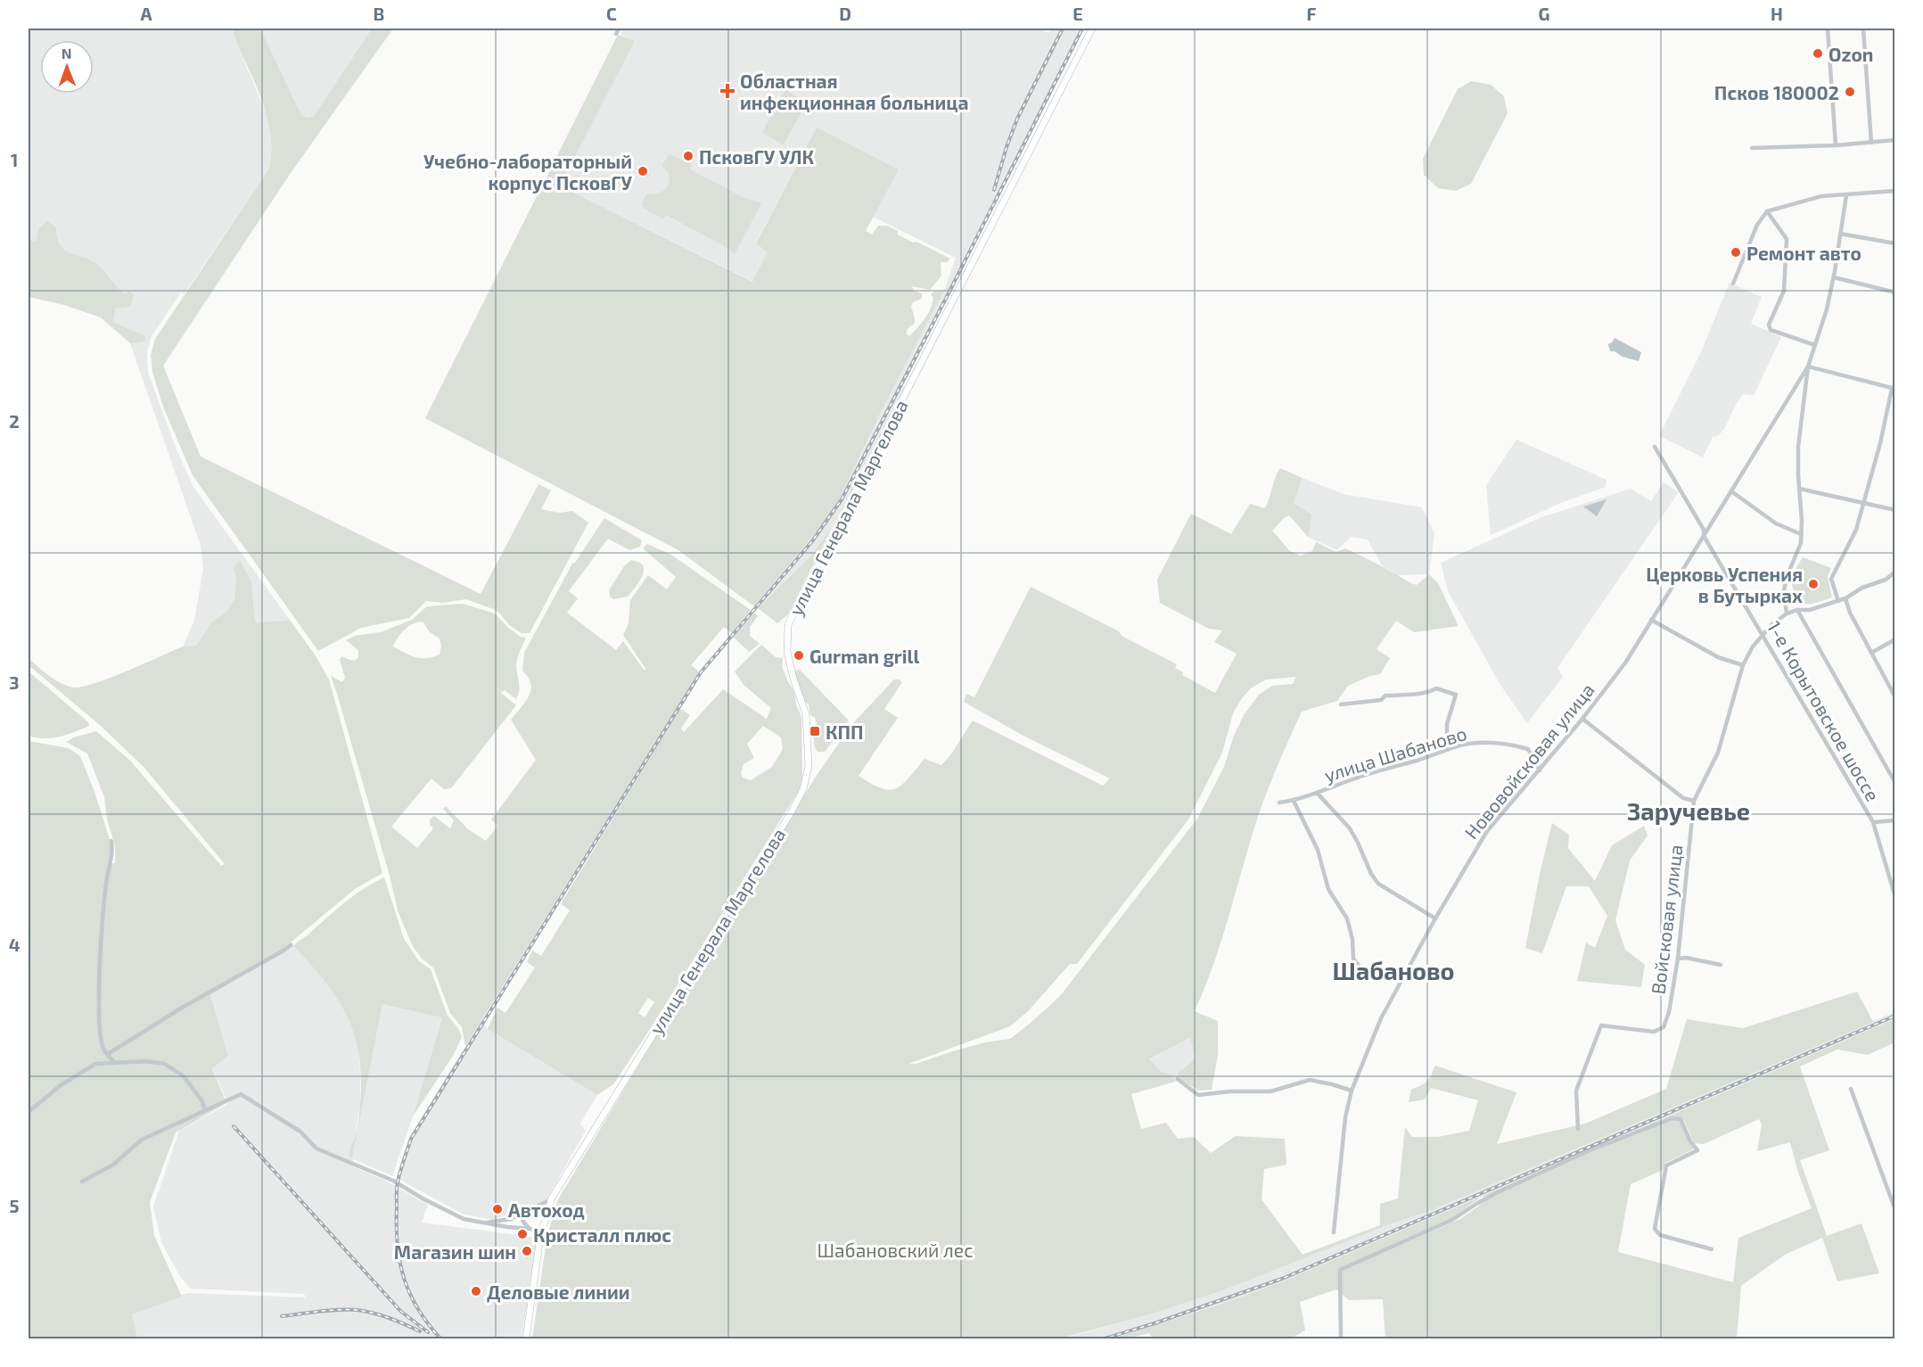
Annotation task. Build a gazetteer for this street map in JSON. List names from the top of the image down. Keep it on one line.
{"streets":{"main road":["улица Генерала Маргелова"],"street":["1-е Корытовское шоссе","улица Шабаново","Нововойсковая улица","Войсковая улица"]},"crossings":[["1-е Корытовское шоссе","Нововойсковая улица"],["1-е Корытовское шоссе","Войсковая улица"],["улица Шабаново","Нововойсковая улица"]],"districts":["Заручевье","Шабаново"],"parks":["Шабановский лес"],"places":{"other":["Ozon","Псков 180002","ПсковГУ УЛК","Учебно-лабораторный корпус ПсковГУ","Ремонт авто","Церковь Успения в Бутырках","Gurman grill","Автоход","Кристалл плюс","Магазин шин","Деловые линии"],"health":["Областная инфекционная больница"],"transit":["КПП"]},"north":"top","grid":{"columns":["A","B","C","D","E","F","G","H"],"rows":["1","2","3","4","5"]}}
